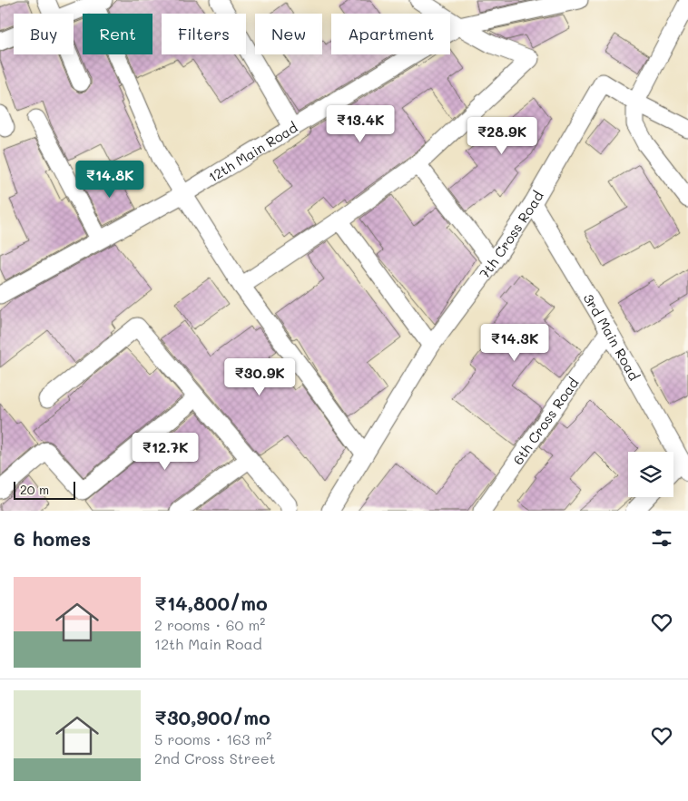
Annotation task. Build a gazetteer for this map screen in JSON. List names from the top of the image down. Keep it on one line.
{"streets":{"street":["12th Main Road","7th Cross Road","3rd Main Road","6th Cross Road"]},"crossings":[["7th Cross Road","3rd Main Road"],["3rd Main Road","6th Cross Road"]],"scale_bar":"20 m","page":{"chip":["Buy","Rent","Filters","New","Apartment"],"price":["₹13.4K","₹28.9K","₹14.8K","₹14.3K","₹30.9K","₹12.7K"],"scale":"20 m","heading":"6 homes","list":[{"name":"₹14,800/mo","note":"2 rooms · 60 m² · 12th Main Road"},{"name":"₹30,900/mo","note":"5 rooms · 163 m² · 2nd Cross Street"}]}}
